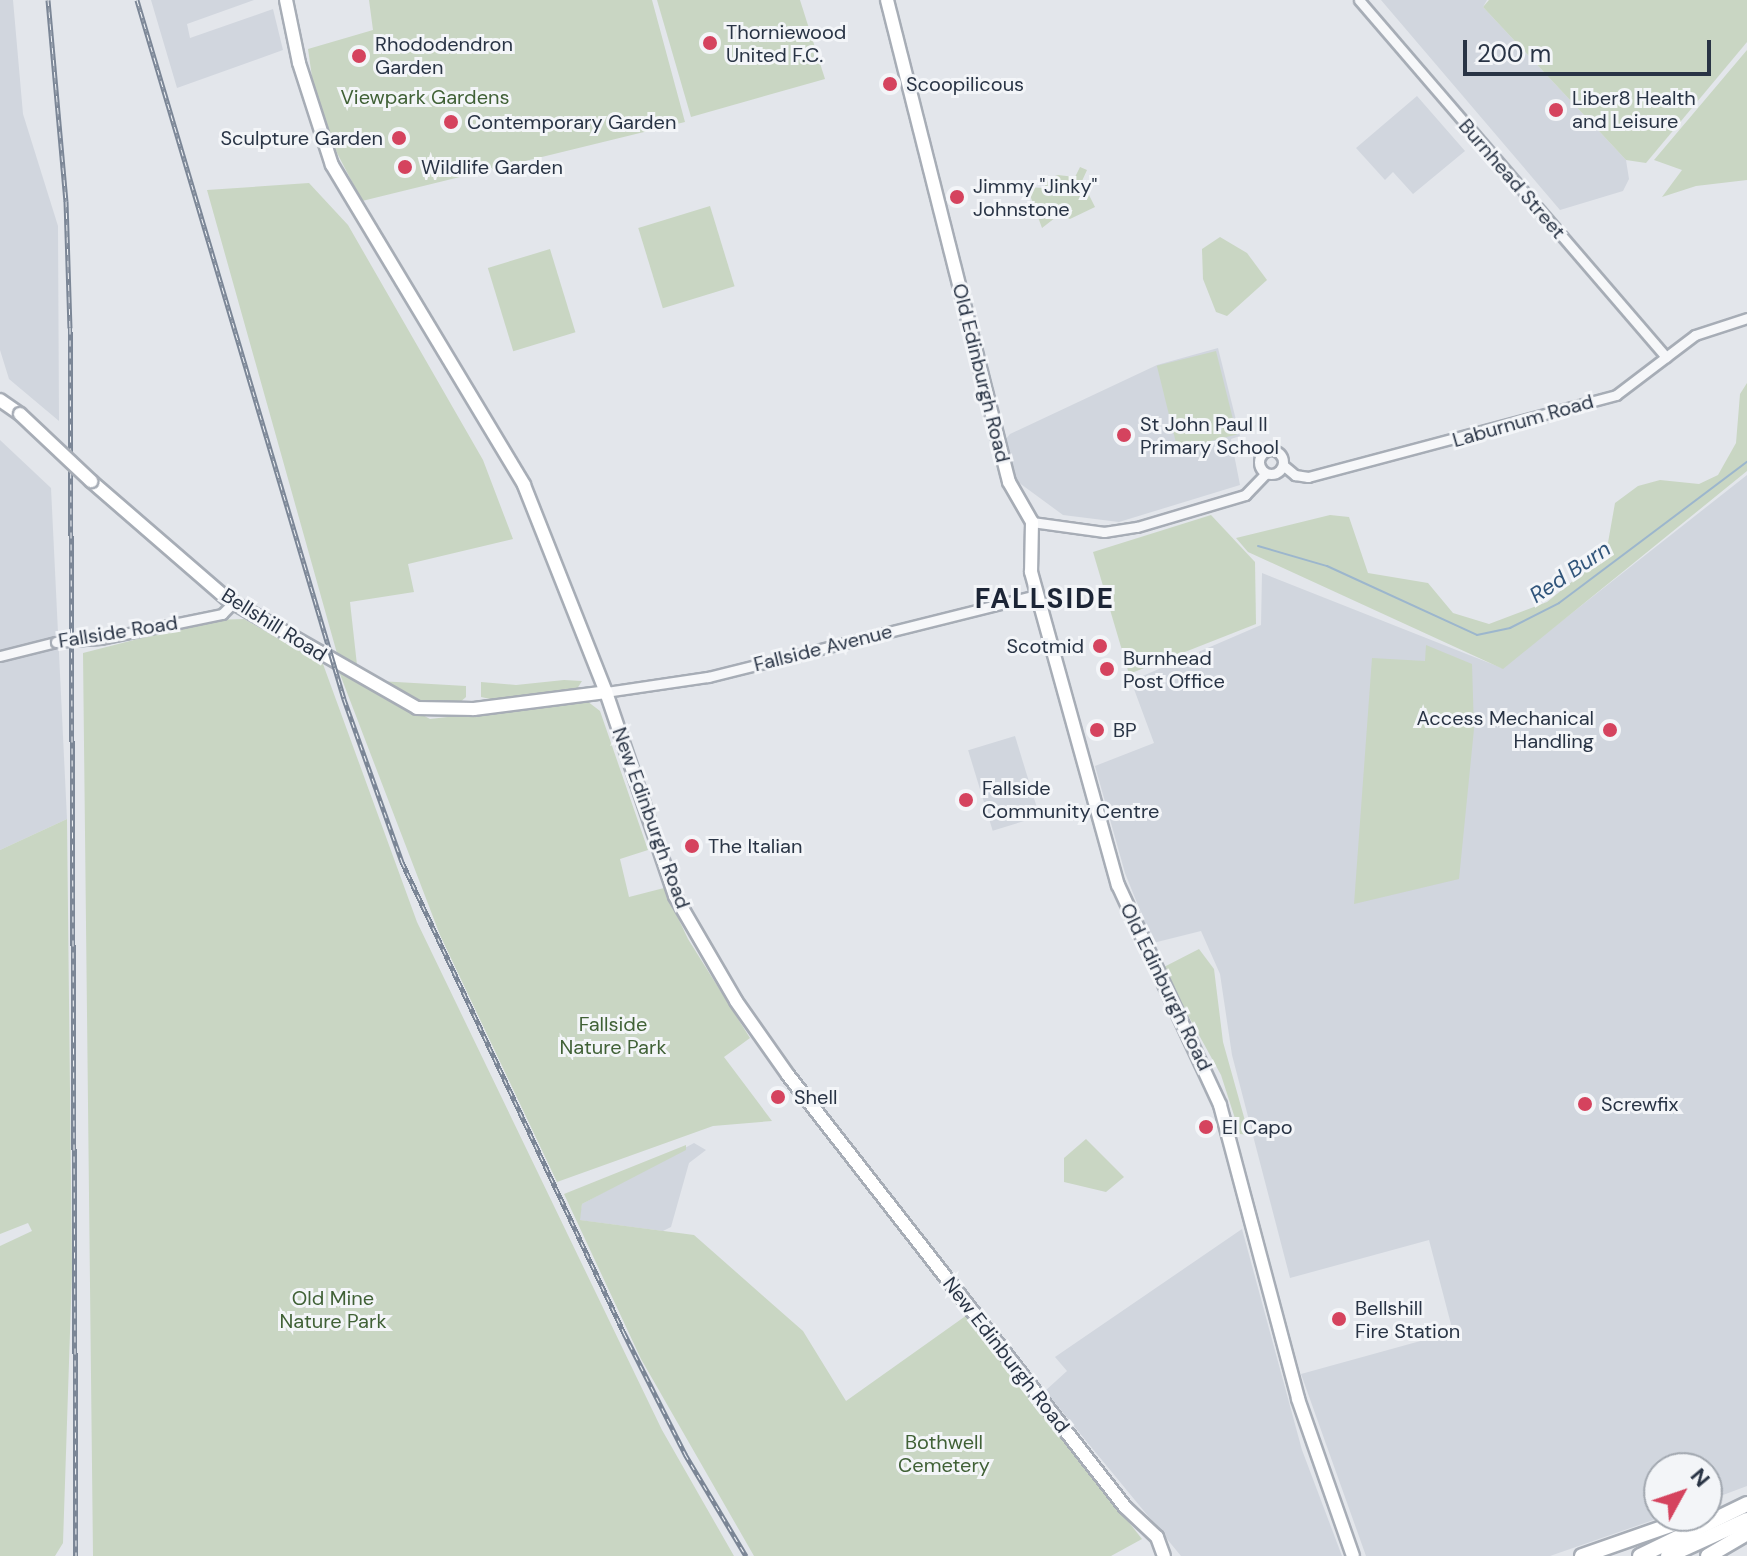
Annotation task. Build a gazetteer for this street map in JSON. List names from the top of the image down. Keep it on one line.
{"streets":{"main road":["Old Edinburgh Road","Bellshill Road","New Edinburgh Road"],"street":["Burnhead Street","Laburnum Road","Fallside Road","Fallside Avenue"]},"crossings":[["Burnhead Street","Laburnum Road"],["Old Edinburgh Road","Laburnum Road"],["Old Edinburgh Road","Fallside Avenue"],["Bellshill Road","Fallside Road"],["Bellshill Road","Fallside Avenue"],["Bellshill Road","New Edinburgh Road"],["Fallside Avenue","New Edinburgh Road"]],"districts":["FALLSIDE"],"water":["Red Burn"],"parks":["Viewpark Gardens","Fallside Nature Park","Old Mine Nature Park","Bothwell Cemetery"],"places":["Thorniewood United F.C.","Rhododendron Garden","Scoopilicous","Liber8 Health and Leisure","Contemporary Garden","Sculpture Garden","Wildlife Garden","Jimmy \"Jinky\" Johnstone","St John Paul II Primary School","Scotmid","Burnhead Post Office","BP","Access Mechanical Handling","Fallside Community Centre","The Italian","Shell","Screwfix","El Capo","Bellshill Fire Station"],"scale_bar":"200 m","north":"top right"}
